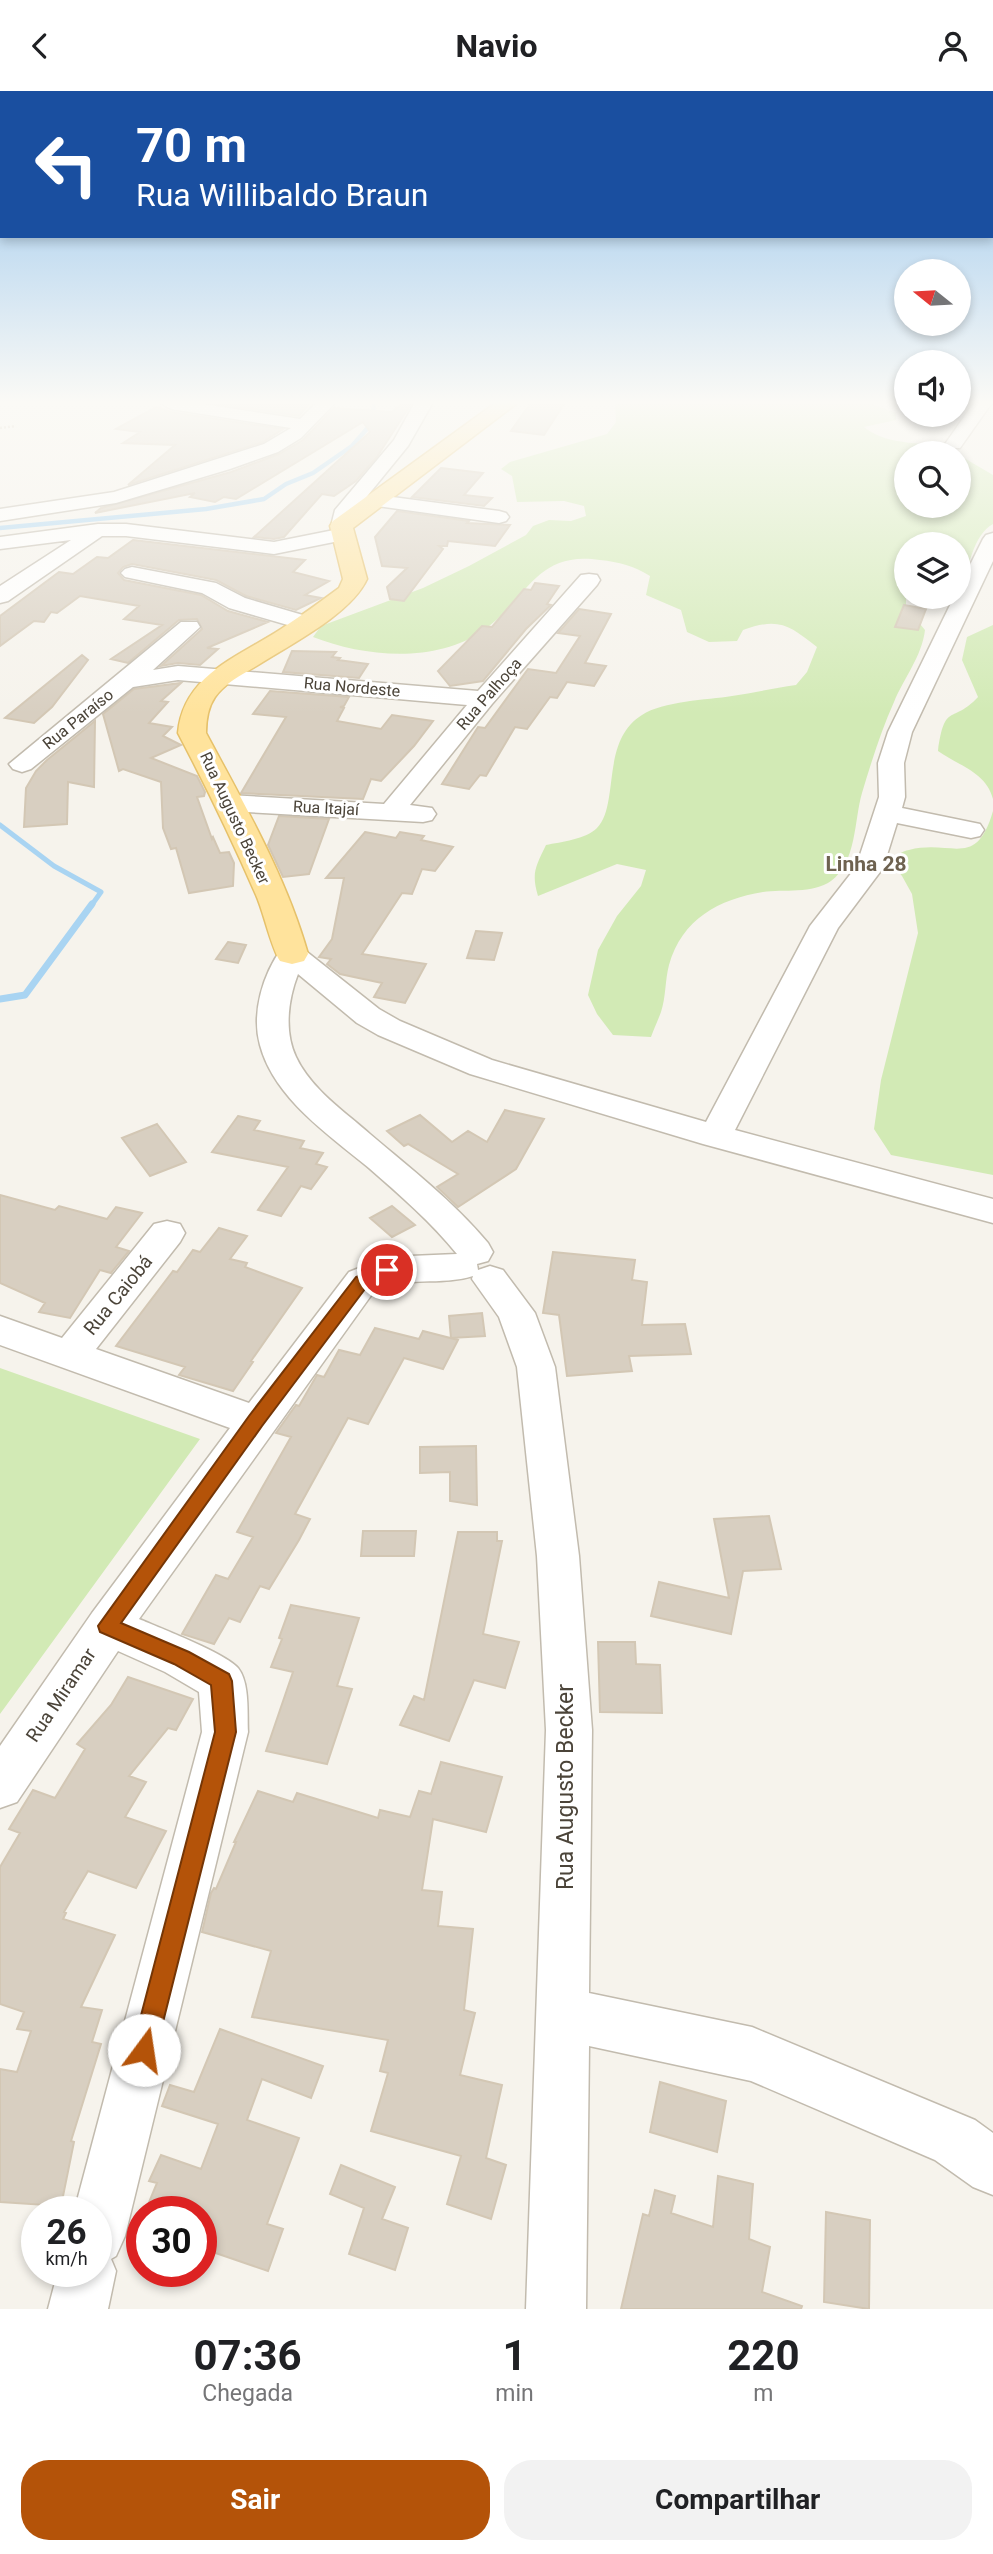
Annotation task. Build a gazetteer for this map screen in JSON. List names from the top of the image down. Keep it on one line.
{"streets":{"main road":["Rua Augusto Becker"],"street":["Rua Nordeste","Rua Palhoça","Rua Paraíso","Rua Itajaí","Rua Caiobá","Rua Miramar"]},"crossings":[["Rua Nordeste","Rua Palhoça"],["Rua Nordeste","Rua Paraíso"],["Rua Nordeste","Rua Augusto Becker"],["Rua Palhoça","Rua Itajaí"],["Rua Paraíso","Rua Augusto Becker"],["Rua Itajaí","Rua Augusto Becker"],["Rua Augusto Becker","Rua Miramar"]],"districts":["Linha 28"],"north":"left","page":{"header":"Navio","turn":["70 m","Rua Willibaldo Braun"],"speed":"26 km/h","limit":"30","eta":["07:36","Chegada","1","min","220","m"],"buttons":["Sair","Compartilhar"]}}
